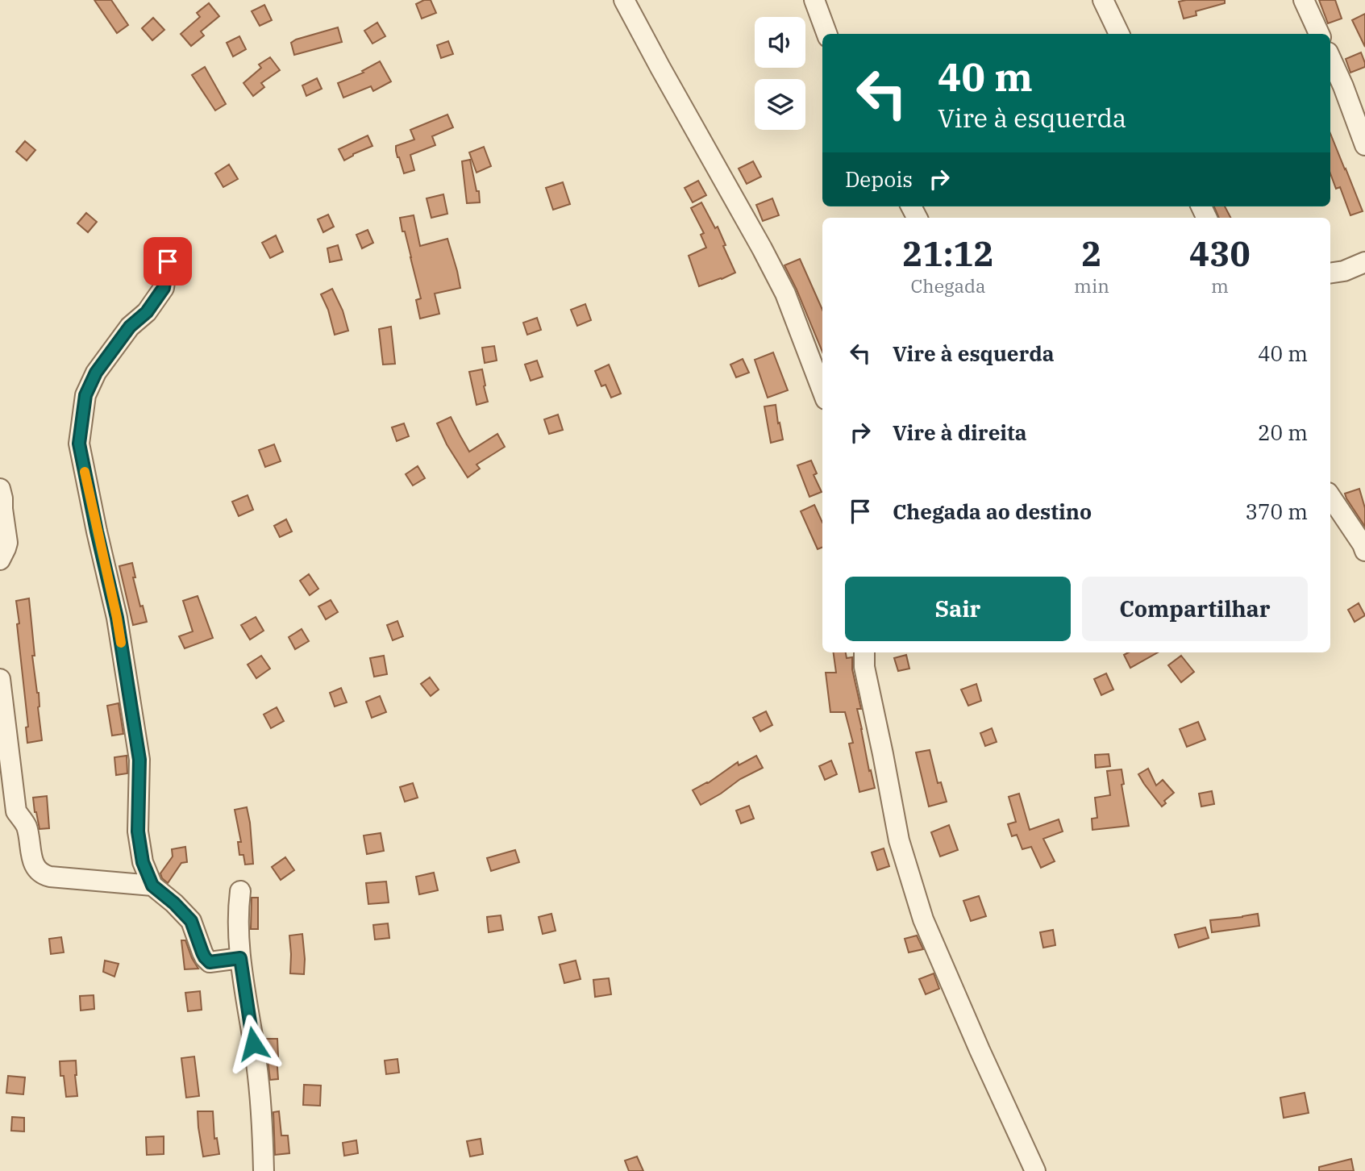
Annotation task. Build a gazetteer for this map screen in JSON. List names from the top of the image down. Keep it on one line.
{"page":{"turn":["40 m","Vire à esquerda"],"then":"Depois","eta":["21:12","Chegada","2","min","430","m"],"list":[{"name":"Vire à esquerda","value":"40 m"},{"name":"Vire à direita","value":"20 m"},{"name":"Chegada ao destino","value":"370 m"}],"buttons":["Sair","Compartilhar"]}}
